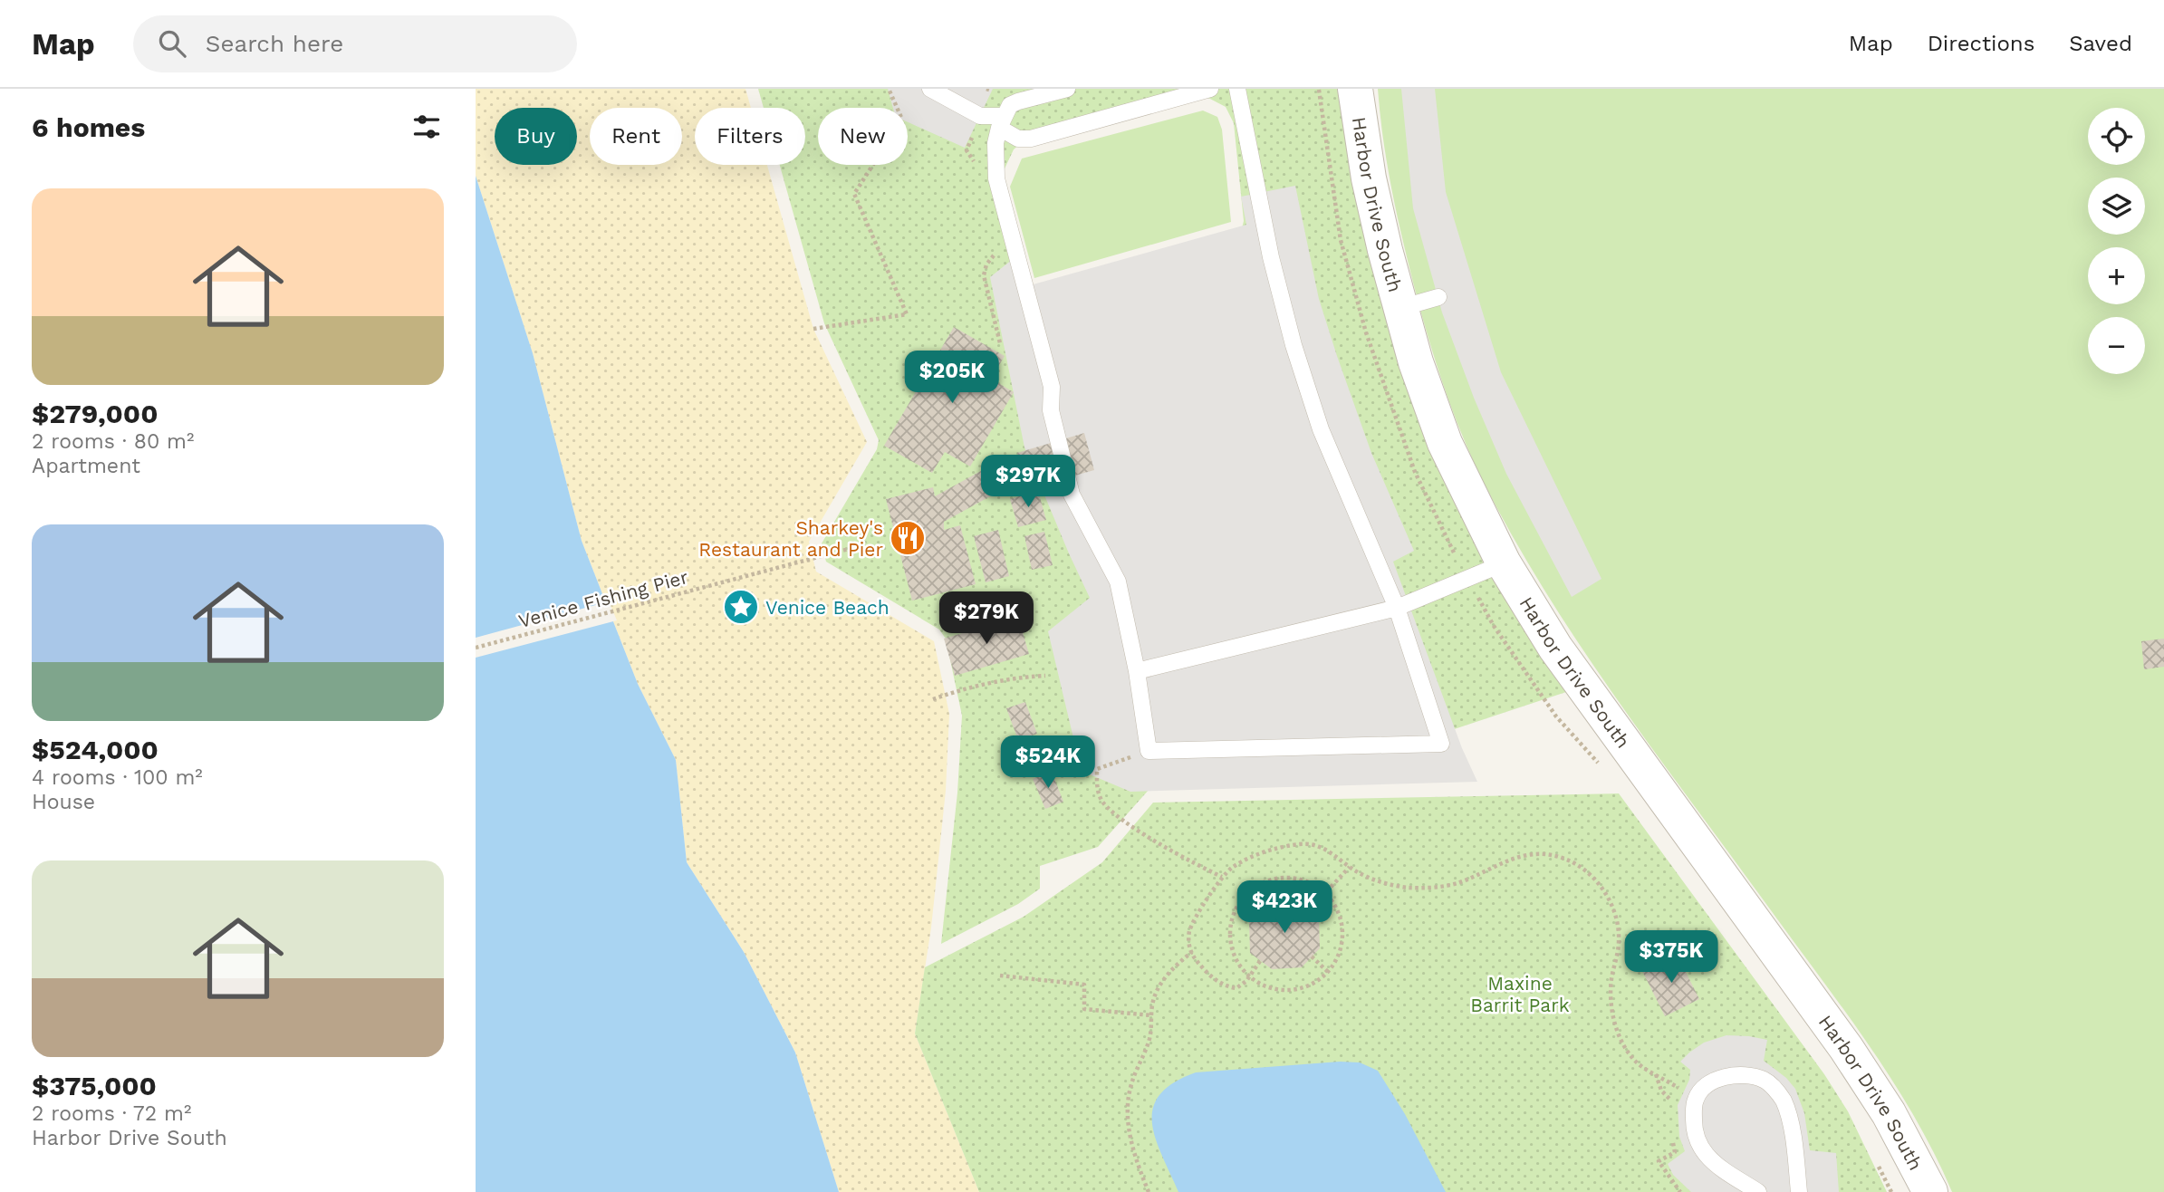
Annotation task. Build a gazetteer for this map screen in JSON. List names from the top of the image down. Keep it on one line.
{"streets":{"street":["Harbor Drive South"],"path":["Venice Fishing Pier"]},"parks":["Maxine Barrit Park"],"places":{"restaurant":["Sharkey's Restaurant and Pier"],"place":["Venice Beach"]},"page":{"header":"Map","search":"Search here","nav":["Map","Directions","Saved"],"heading":"6 homes","map_buttons":["+","−"],"chip":["Buy","Rent","Filters","New"],"list":[{"name":"$279,000","note":"2 rooms · 80 m² · Apartment"},{"name":"$524,000","note":"4 rooms · 100 m² · House"},{"name":"$375,000","note":"2 rooms · 72 m² · Harbor Drive South"}],"price":["$205K","$297K","$279K","$524K","$423K","$375K"]}}
